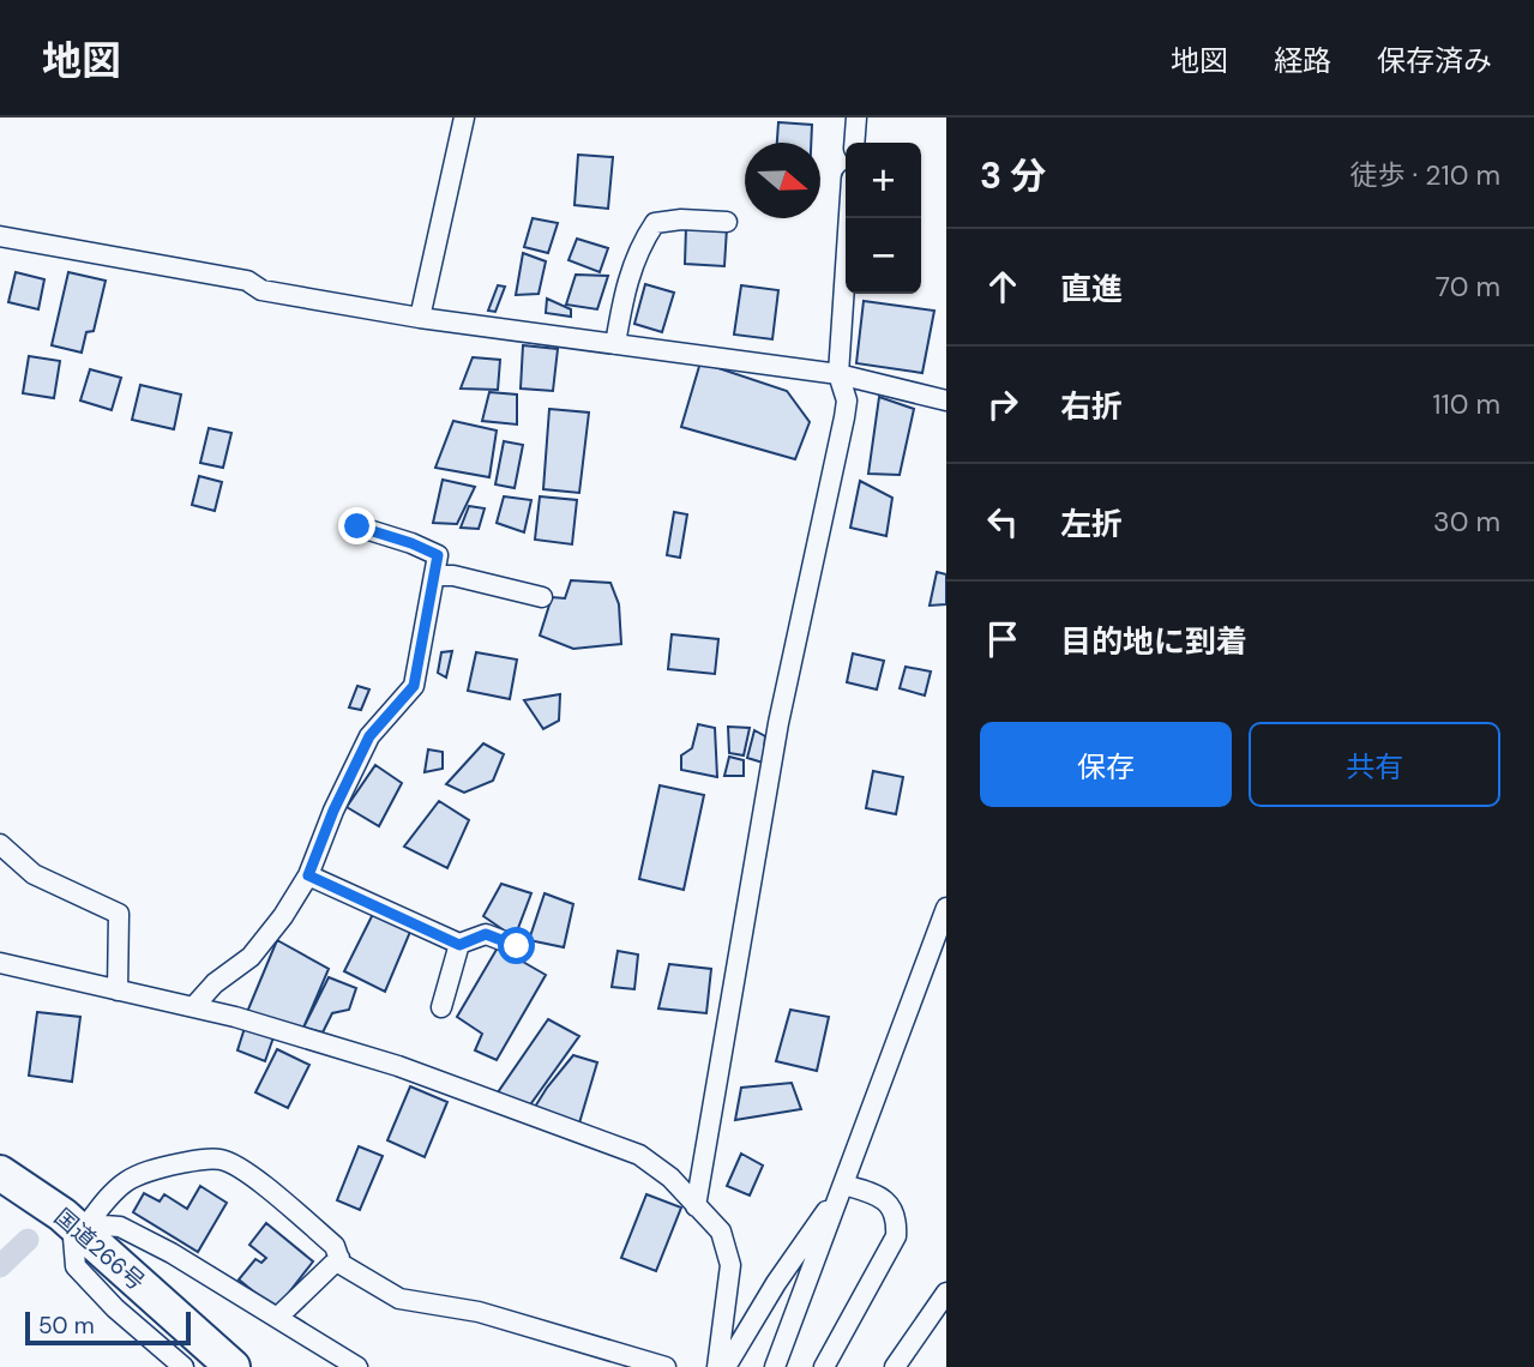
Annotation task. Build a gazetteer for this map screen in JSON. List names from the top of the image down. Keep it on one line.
{"streets":{"highway":["国道266号"]},"scale_bar":"50 m","north":"right","page":{"header":"地図","nav":["地図","経路","保存済み"],"heading":["3 分","徒歩 · 210 m"],"map_buttons":["+","−"],"list":[["直進","70 m"],["右折","110 m"],["左折","30 m"],"目的地に到着"],"buttons":["保存","共有"],"scale":"50 m"}}
